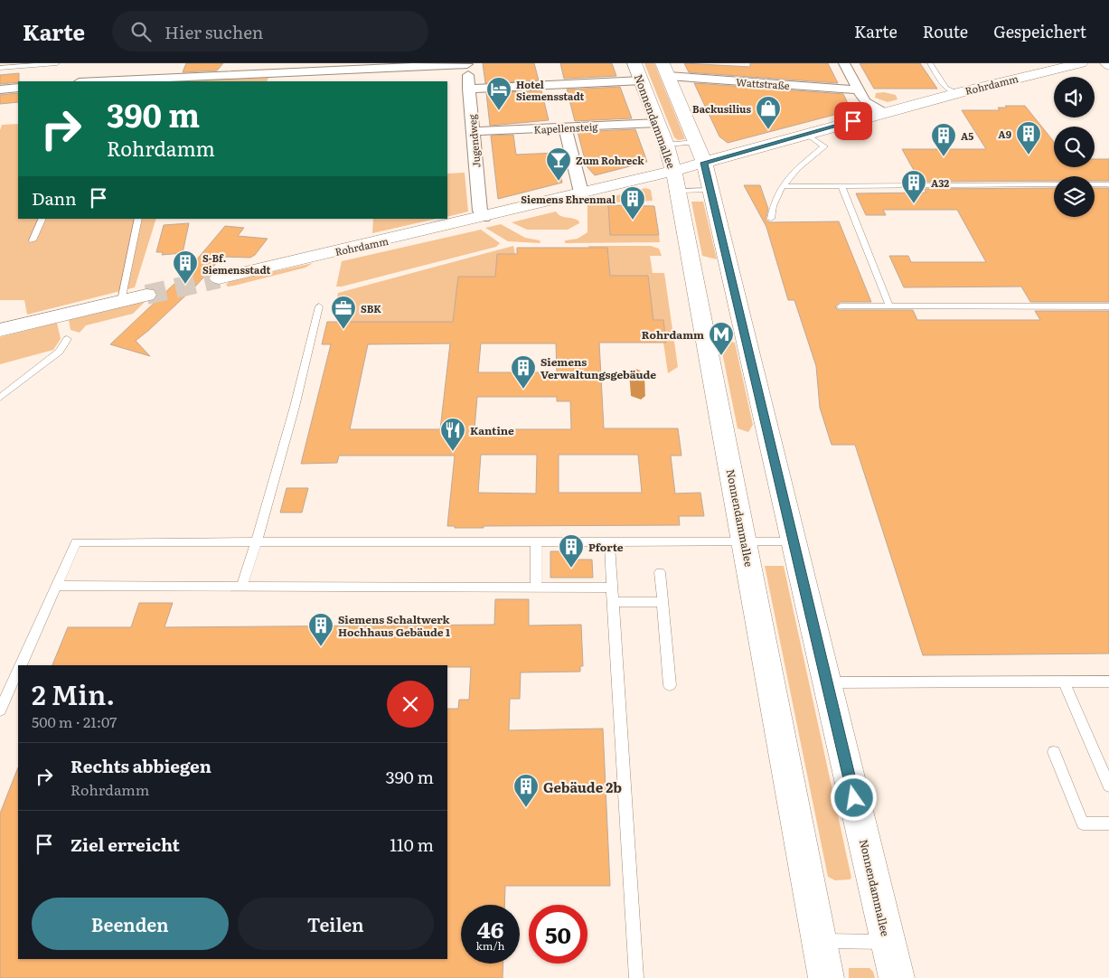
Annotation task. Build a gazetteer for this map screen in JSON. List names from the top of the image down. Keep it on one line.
{"streets":{"main road":["Rohrdamm","Nonnendammallee"],"street":["Wattstraße","Kapellensteig","Jugendweg"]},"crossings":[["Wattstraße","Nonnendammallee"],["Rohrdamm","Nonnendammallee"],["Rohrdamm","Jugendweg"],["Nonnendammallee","Kapellensteig"],["Kapellensteig","Jugendweg"]],"places":{"hotel":["Hotel Siemensstadt"],"shop":["Backusilius"],"building":["A9","A5","A32","Siemens Ehrenmal","S-Bf. Siemensstadt","Siemens Verwaltungsgebäude","Pforte","Siemens Schaltwerk Hochhaus Gebäude 1","Gebäude 2b"],"bar":["Zum Rohreck"],"office":["SBK"],"metro station":["Rohrdamm"],"restaurant":["Kantine"]},"page":{"header":"Karte","search":"Hier suchen","nav":["Karte","Route","Gespeichert"],"turn":["390 m","Rohrdamm"],"then":"Dann","heading":["2 Min.","500 m · 21:07"],"list":[{"name":"Rechts abbiegen","note":"Rohrdamm","value":"390 m"},{"name":"Ziel erreicht","value":"110 m"}],"buttons":["Beenden","Teilen"],"speed":"46 km/h","limit":"50"}}
